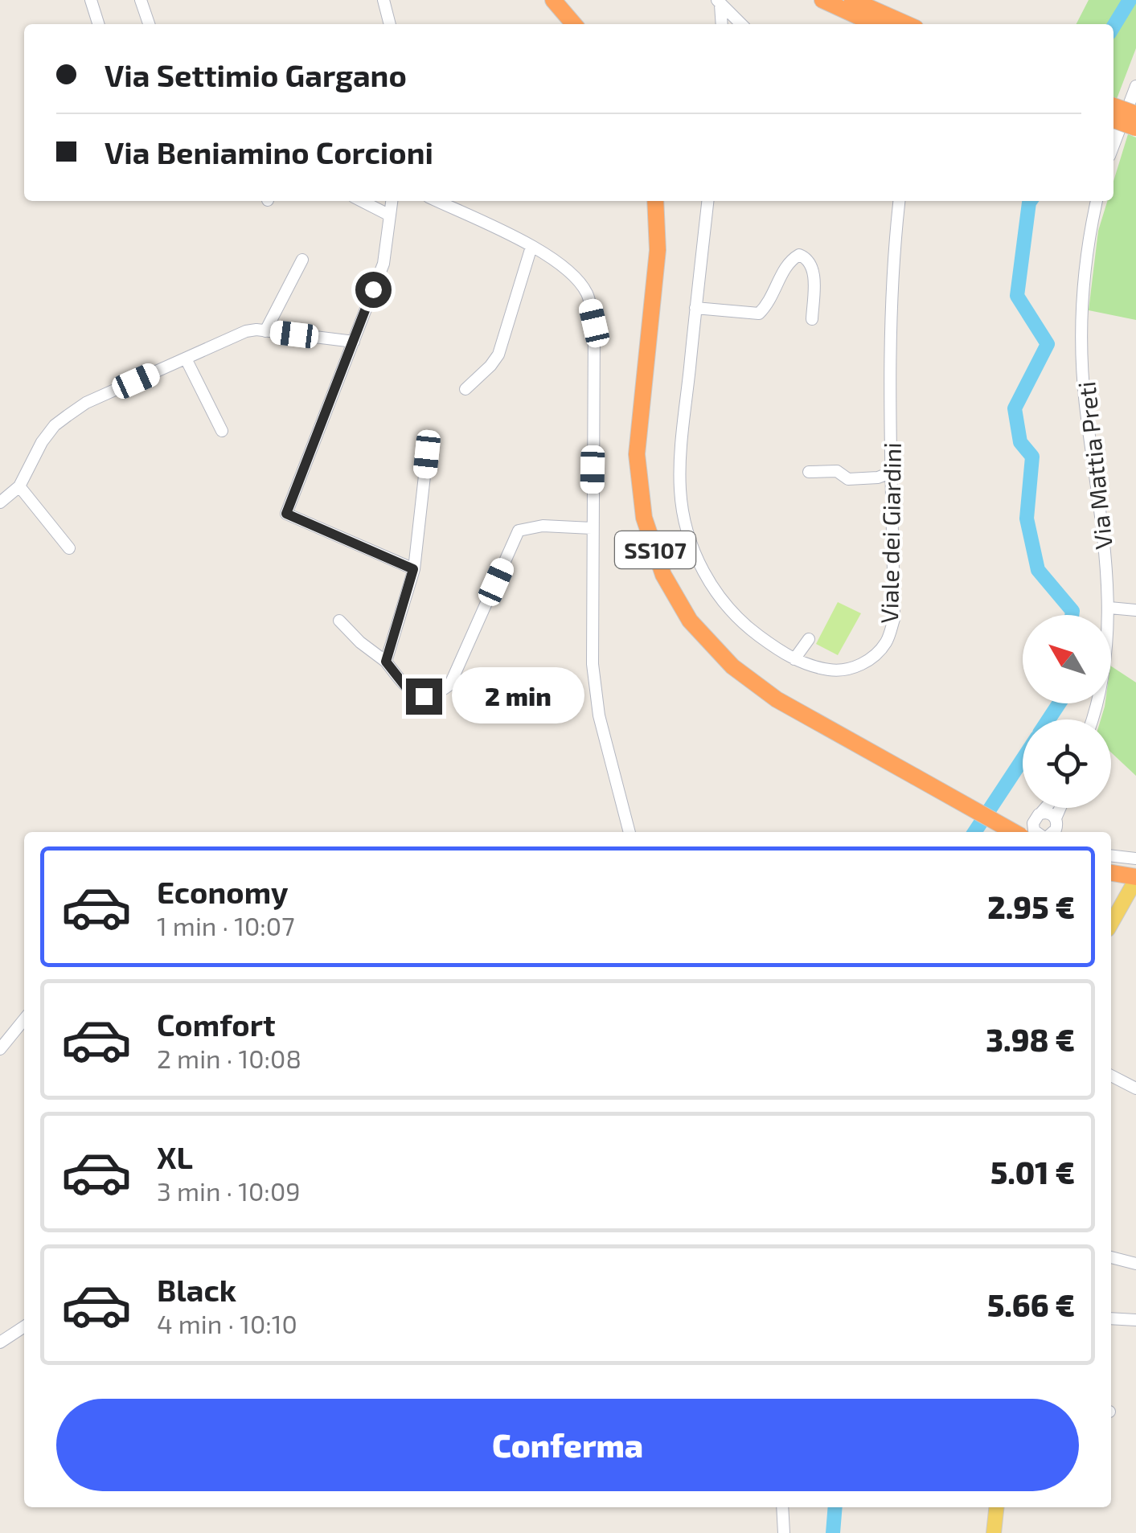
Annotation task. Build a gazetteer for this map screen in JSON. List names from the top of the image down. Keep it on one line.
{"streets":{"highway":["SS107"],"street":["Via Mattia Preti","Viale dei Giardini"]},"north":"top left","page":{"banner":["Via Settimio Gargano","Via Beniamino Corcioni"],"bubble":"2 min","list":[{"name":"Economy","note":"1 min · 10:07","value":"2.95 €"},{"name":"Comfort","note":"2 min · 10:08","value":"3.98 €"},{"name":"XL","note":"3 min · 10:09","value":"5.01 €"},{"name":"Black","note":"4 min · 10:10","value":"5.66 €"}],"buttons":"Conferma"}}
